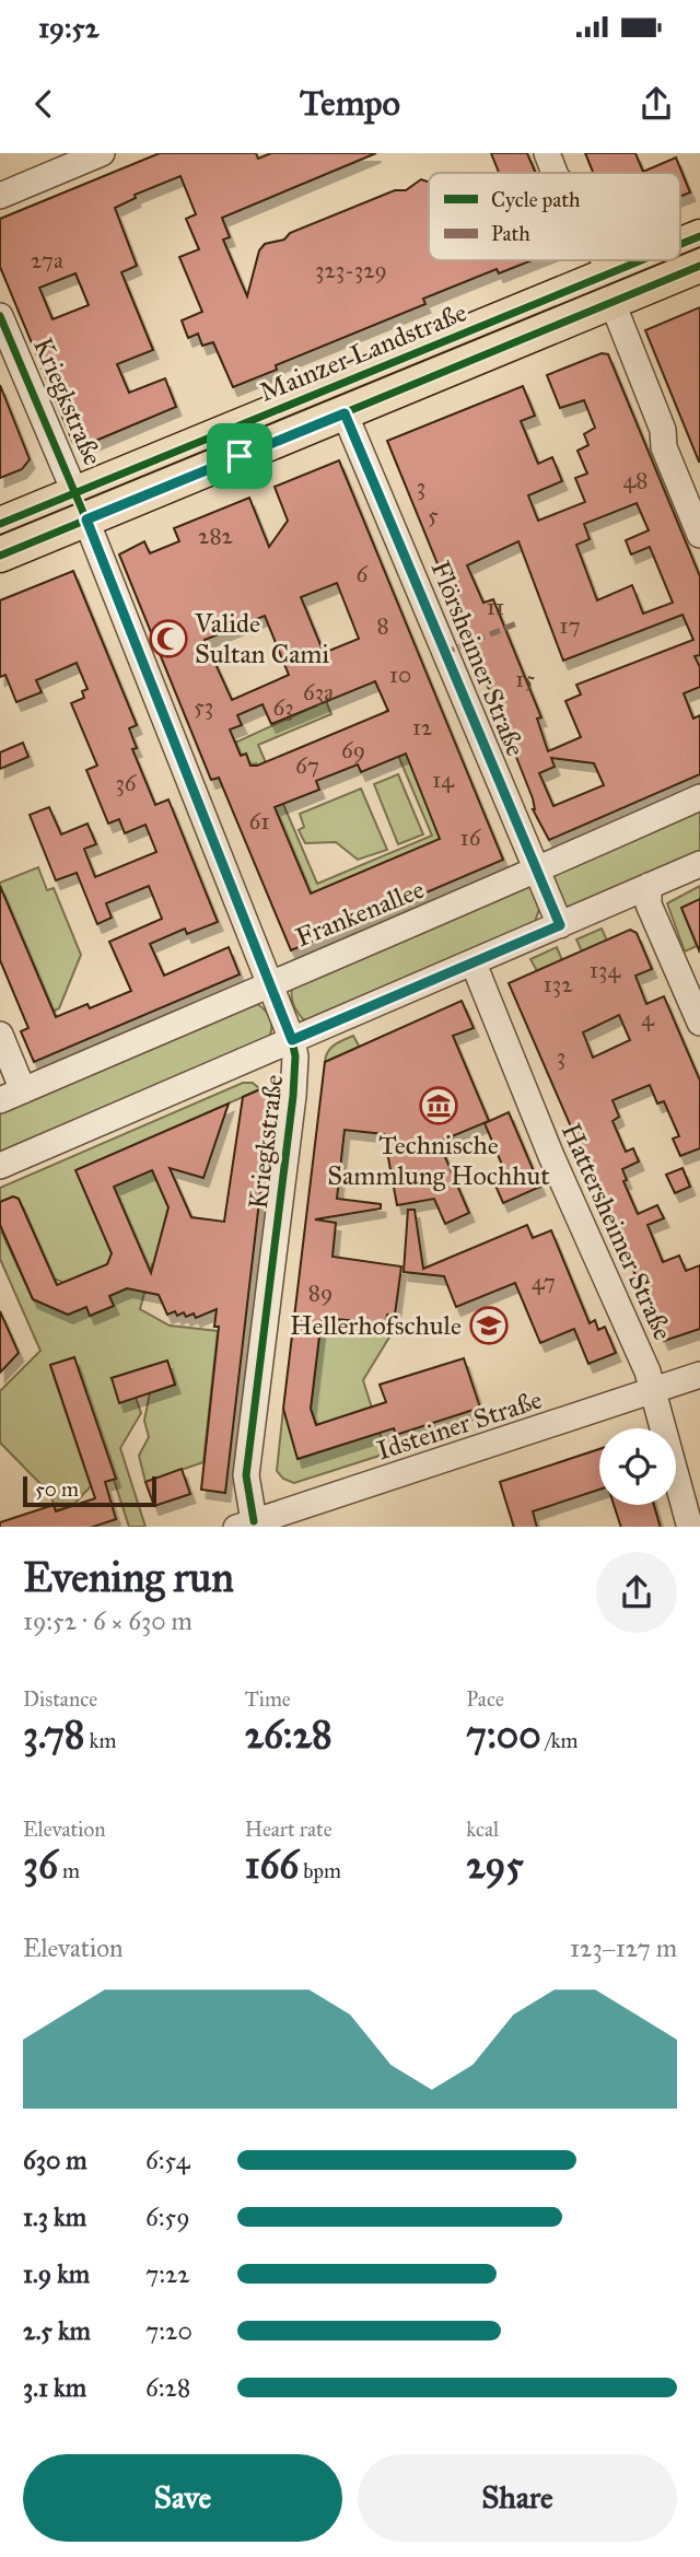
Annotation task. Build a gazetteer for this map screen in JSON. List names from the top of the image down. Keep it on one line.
{"streets":{"main road":["Mainzer Landstraße"],"street":["Kriegkstraße","Flörsheimer Straße","Frankenallee","Hattersheimer Straße","Idsteiner Straße"]},"crossings":[["Mainzer Landstraße","Kriegkstraße"],["Mainzer Landstraße","Flörsheimer Straße"],["Kriegkstraße","Frankenallee"],["Kriegkstraße","Idsteiner Straße"],["Flörsheimer Straße","Frankenallee"],["Hattersheimer Straße","Idsteiner Straße"]],"places":{"mosque":["Valide Sultan Cami"],"museum":["Technische Sammlung Hochhut"],"school or university":["Hellerhofschule"]},"house_numbers":["27a","323-329","48","3","5","282","6","11","8","17","10","15","63a","53","63","12","69","67","14","36","61","16","134","132","4","3","47","89"],"legend":["Cycle path","Path"],"scale_bar":"50 m","page":{"status":"19:52","header":"Tempo","scale":"50 m","heading":["Evening run","19:52 · 6 × 630 m"],"stats":[["Distance","3.78 km"],["Time","26:28"],["Pace","7:00 /km"],["Elevation","36 m"],["Heart rate","166 bpm"],["kcal","295"]],"chart":["Elevation","123–127 m"],"list":[{"name":"630 m","note":"6:54"},{"name":"1.3 km","note":"6:59"},{"name":"1.9 km","note":"7:22"},{"name":"2.5 km","note":"7:20"},{"name":"3.1 km","note":"6:28"}],"buttons":["Save","Share"]}}
